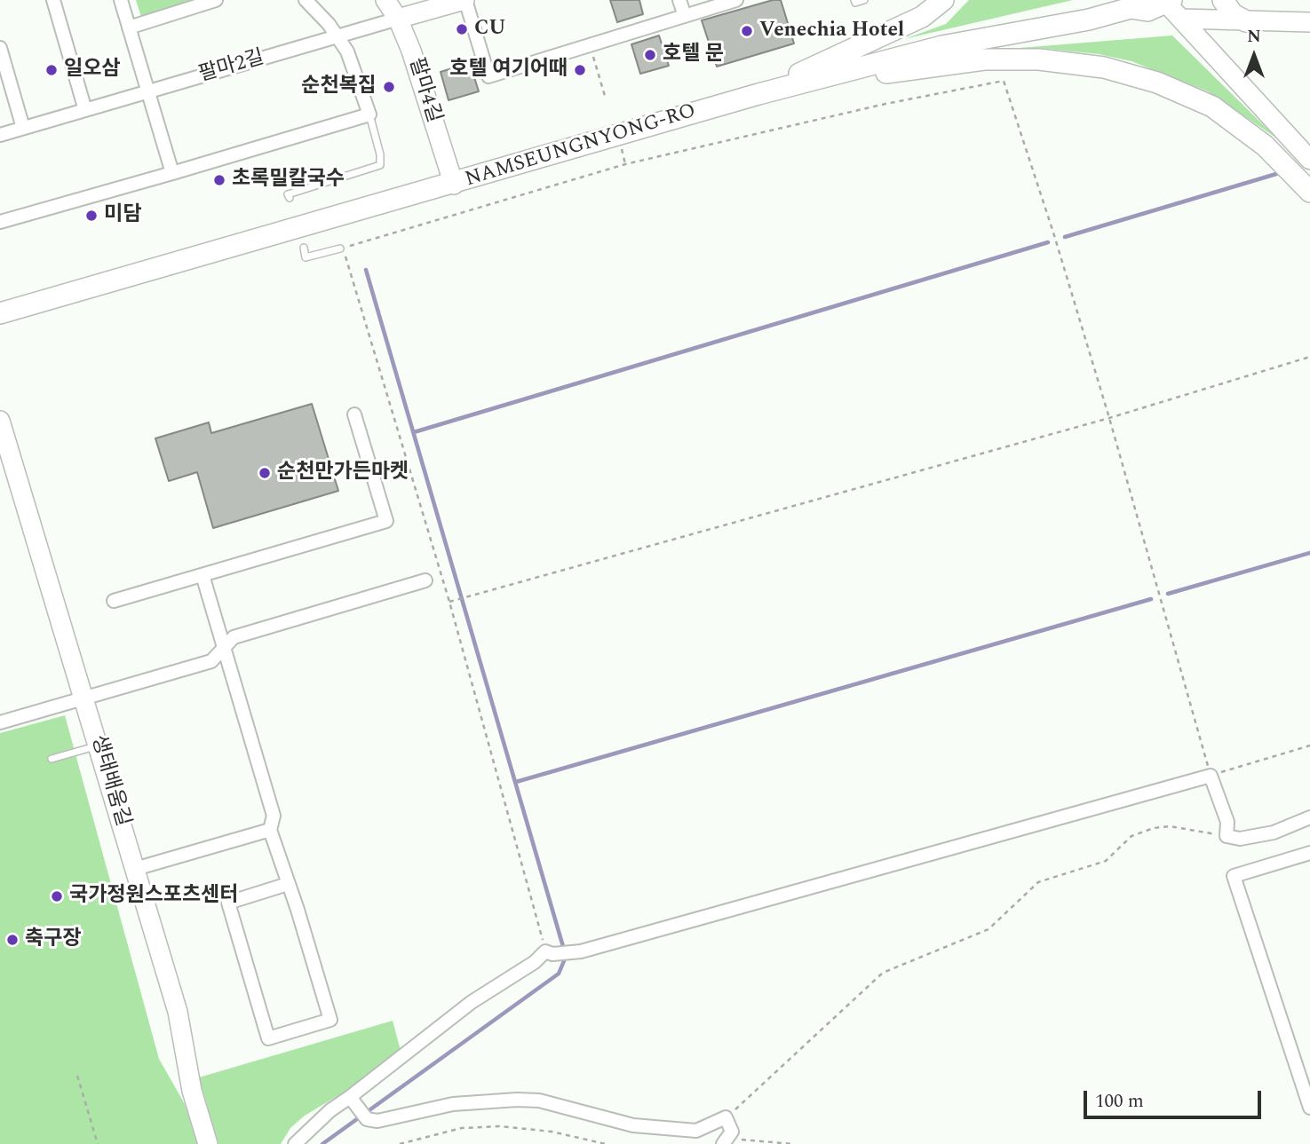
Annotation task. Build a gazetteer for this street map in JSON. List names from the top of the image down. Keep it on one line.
{"streets":{"main road":["NAMSEUNGNYONG-RO"],"street":["팔마2길","팔마4길","생태배움길"]},"crossings":[["팔마2길","팔마4길"],["팔마4길","NAMSEUNGNYONG-RO"]],"places":["CU","Venechia Hotel","호텔 문","일오삼","호텔 여기어때","순천복집","초록밀칼국수","미담","순천만가든마켓","국가정원스포츠센터","축구장"],"scale_bar":"100 m","north":"top"}
